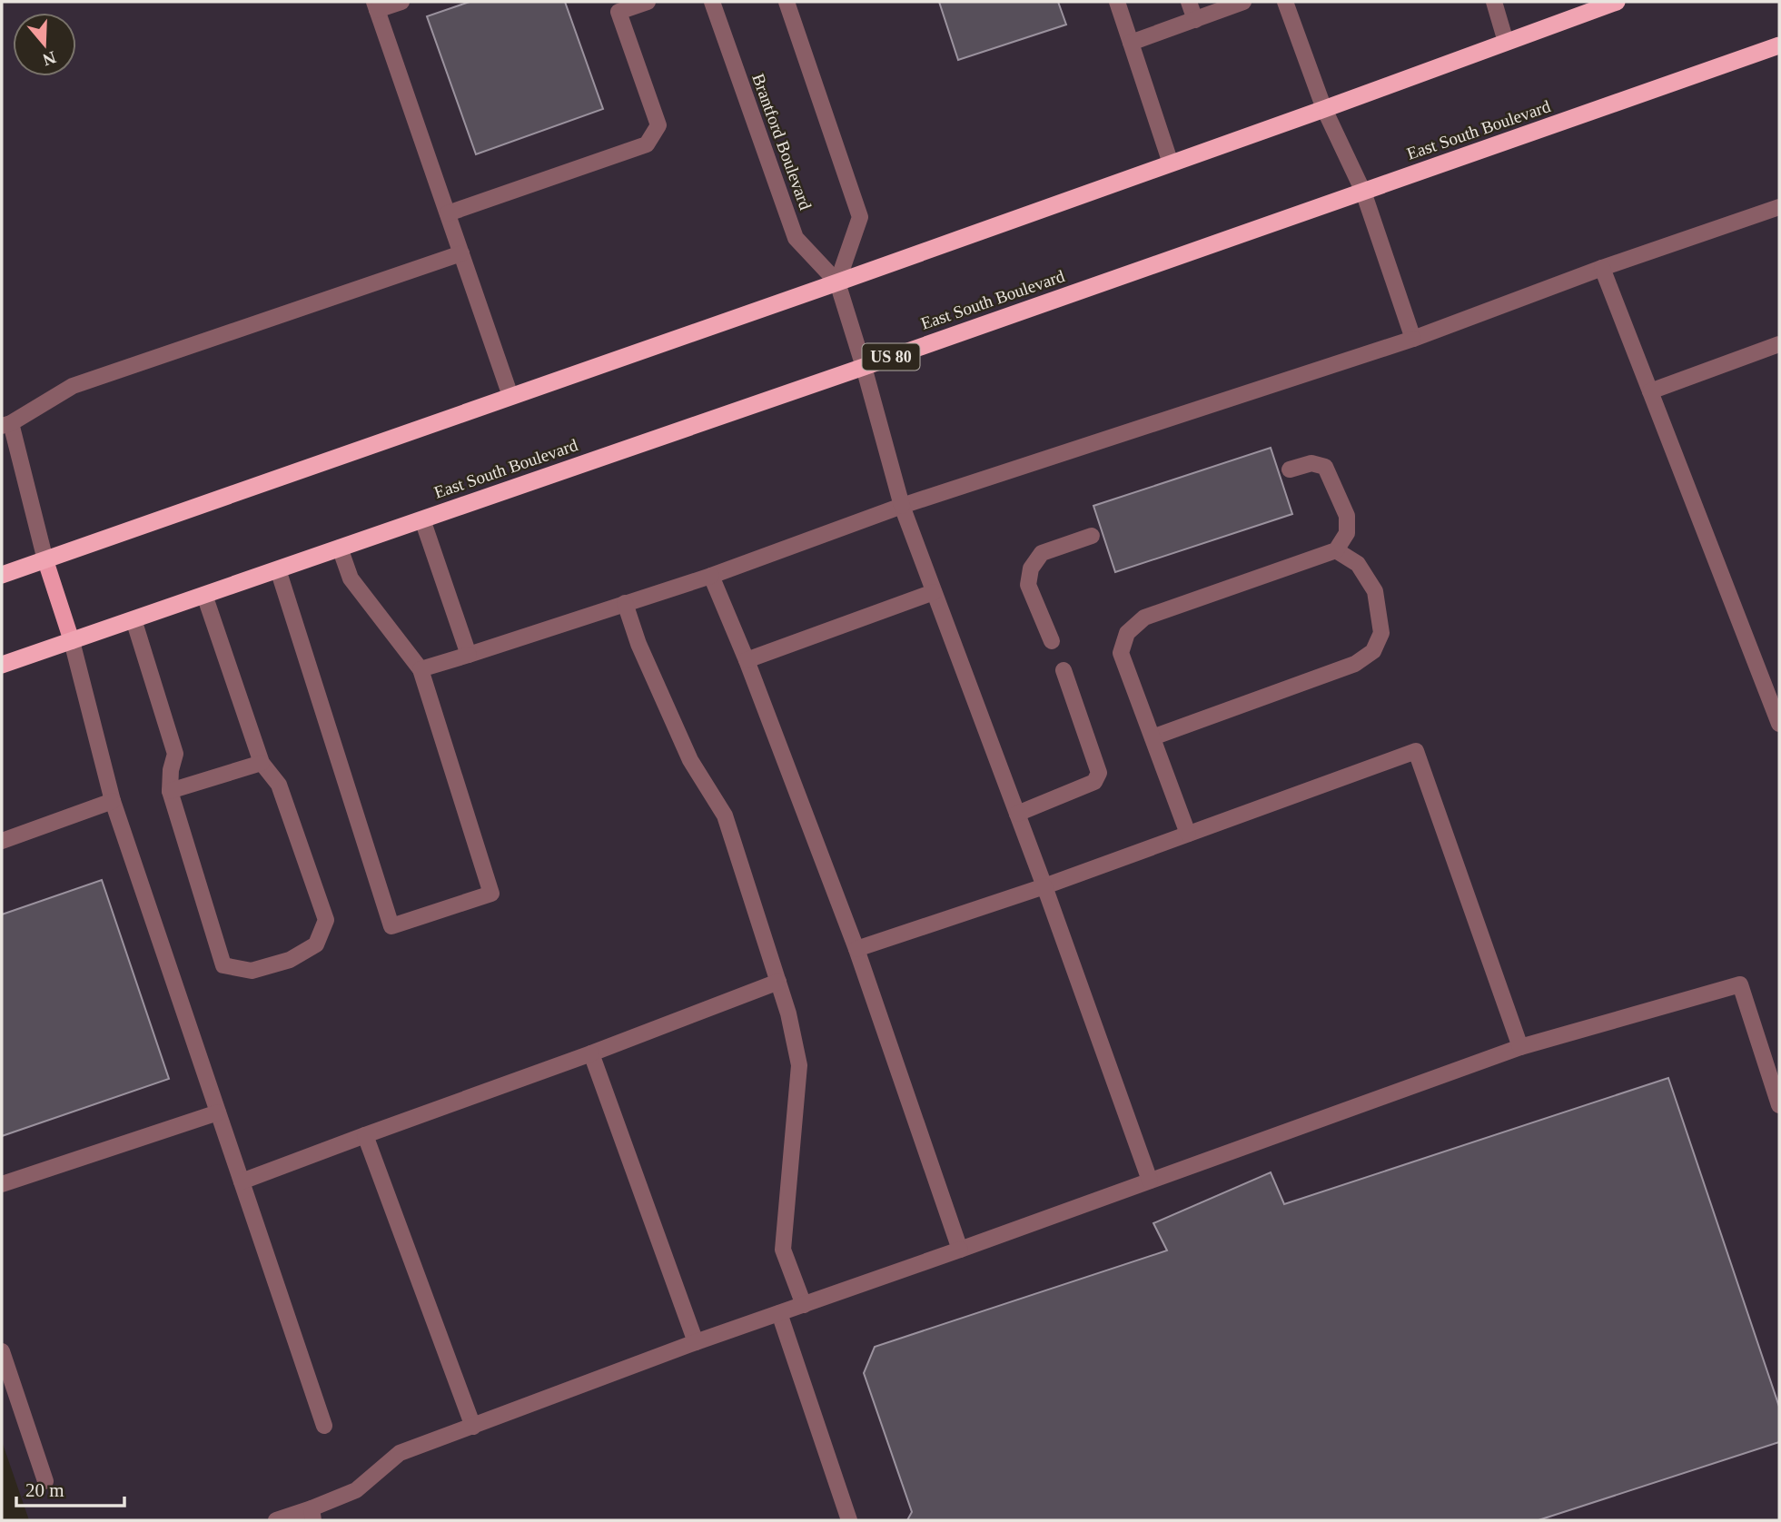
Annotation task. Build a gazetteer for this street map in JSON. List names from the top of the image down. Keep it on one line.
{"streets":{"highway":["East South Boulevard","US 80"],"street":["Brantford Boulevard"]},"crossings":[["East South Boulevard","Brantford Boulevard"]],"scale_bar":"20 m","north":"bottom"}
